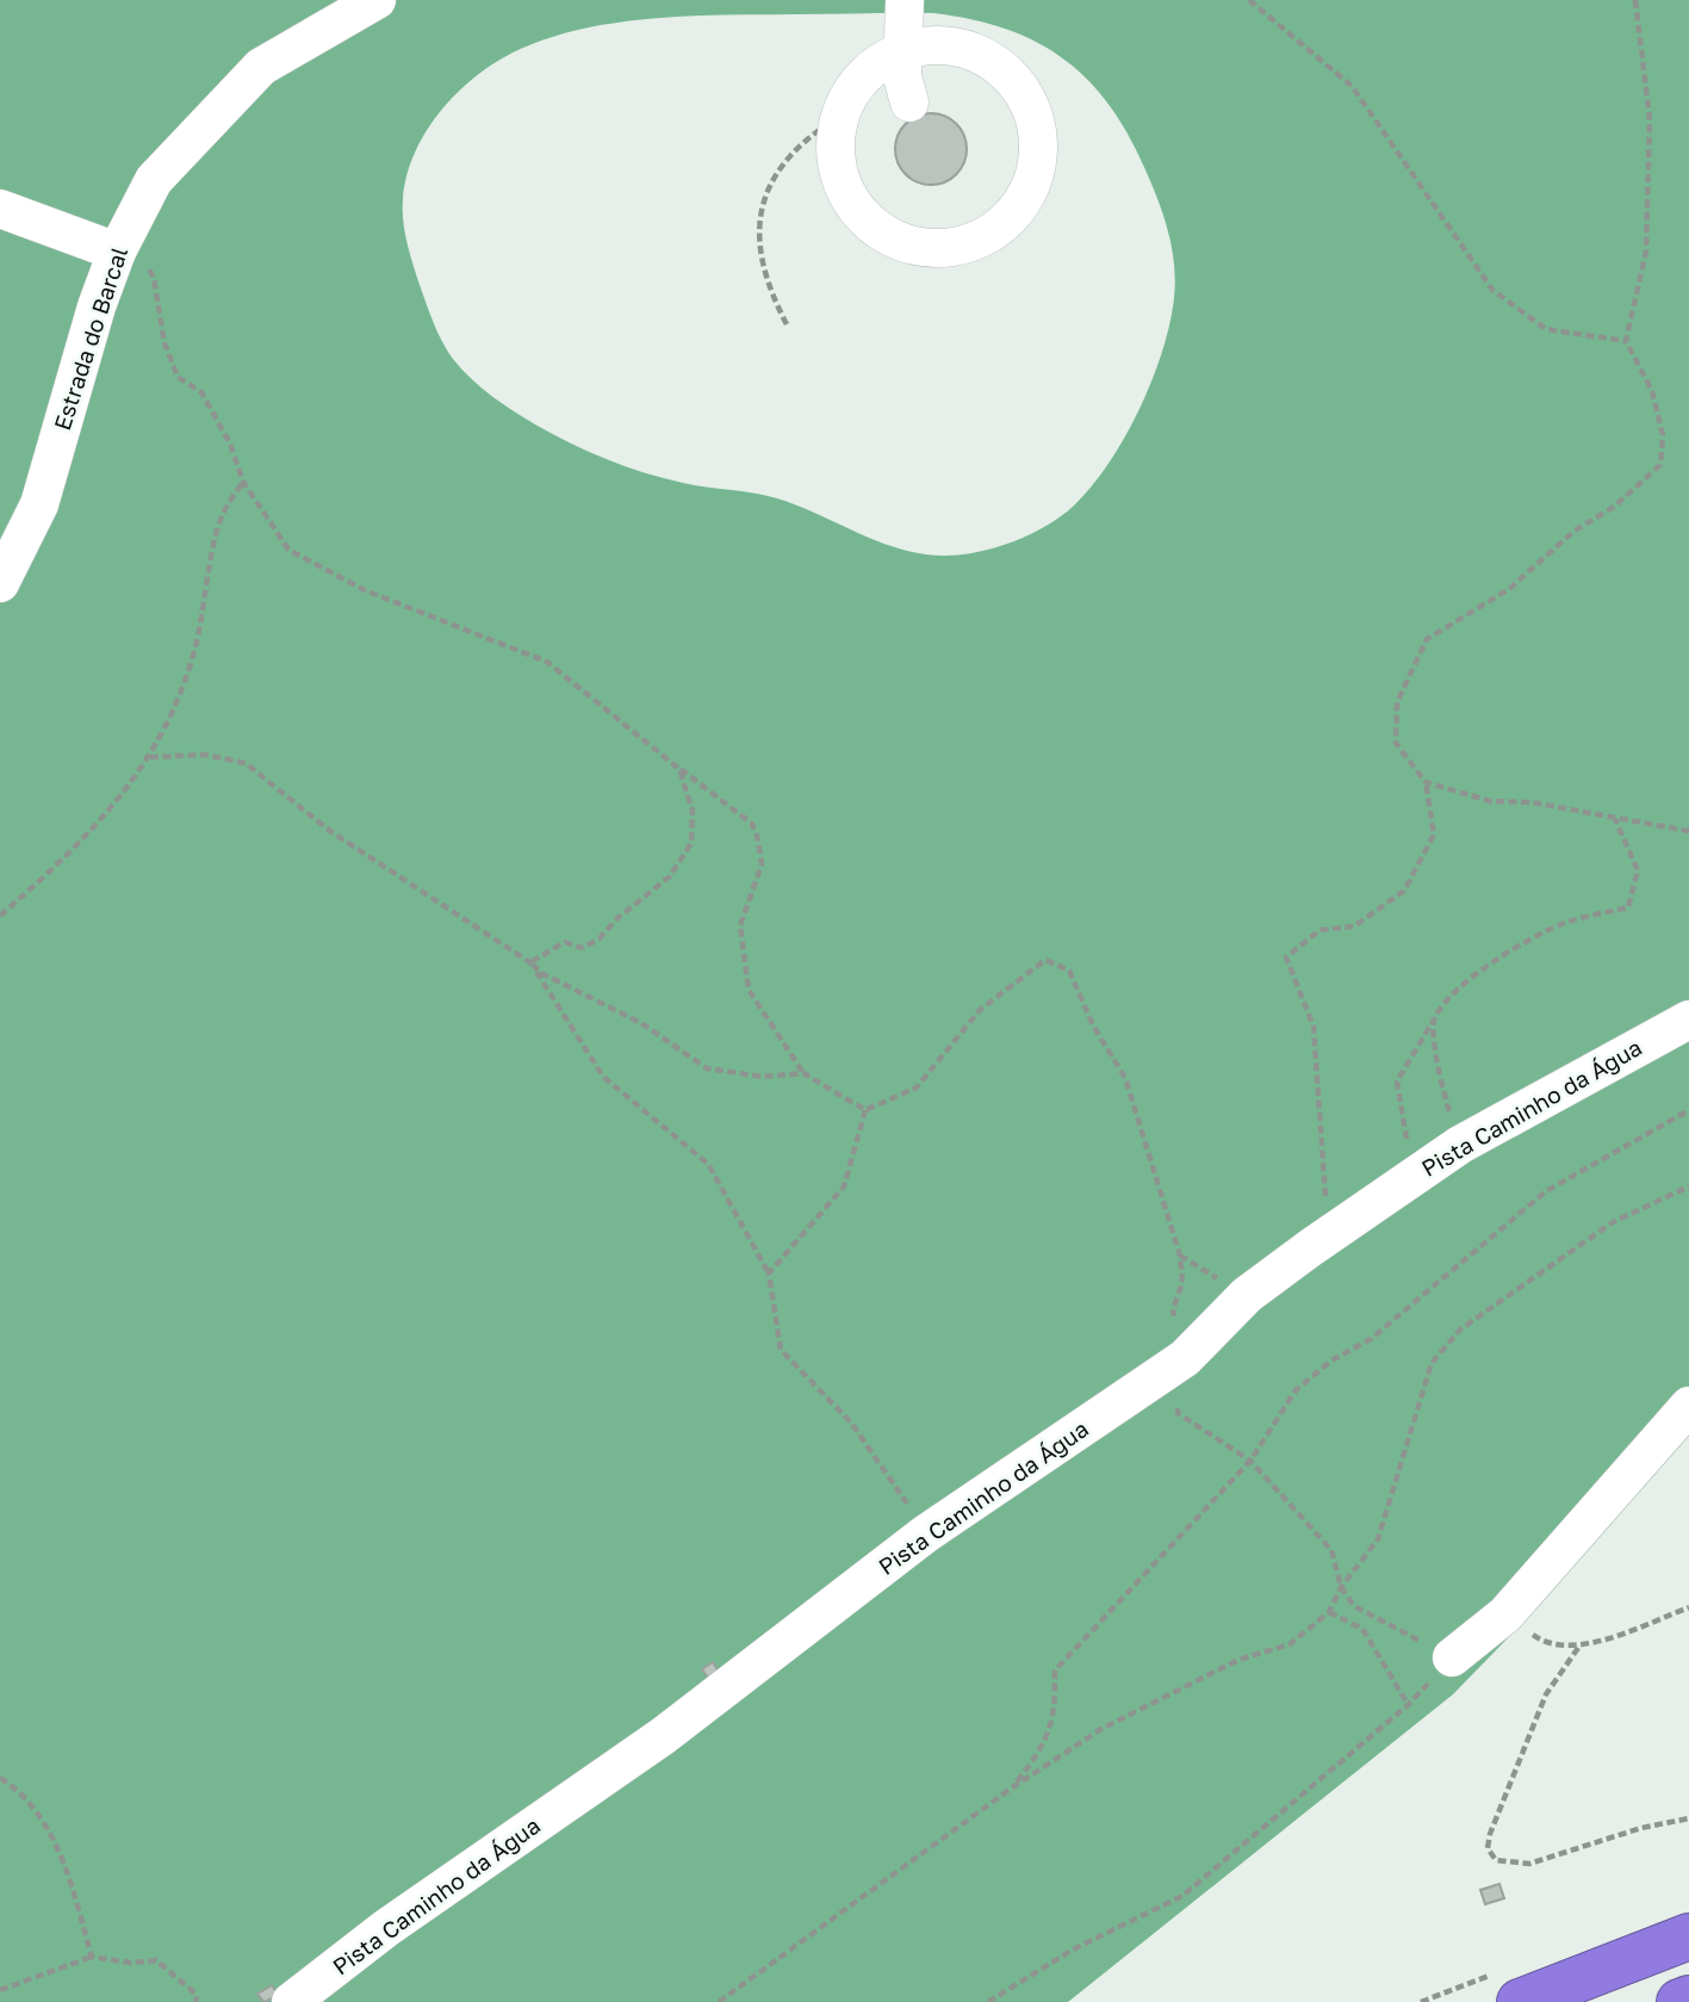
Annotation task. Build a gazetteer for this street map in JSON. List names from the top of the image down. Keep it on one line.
{"streets":{"street":["Estrada do Barcal","Pista Caminho da Água"]}}
